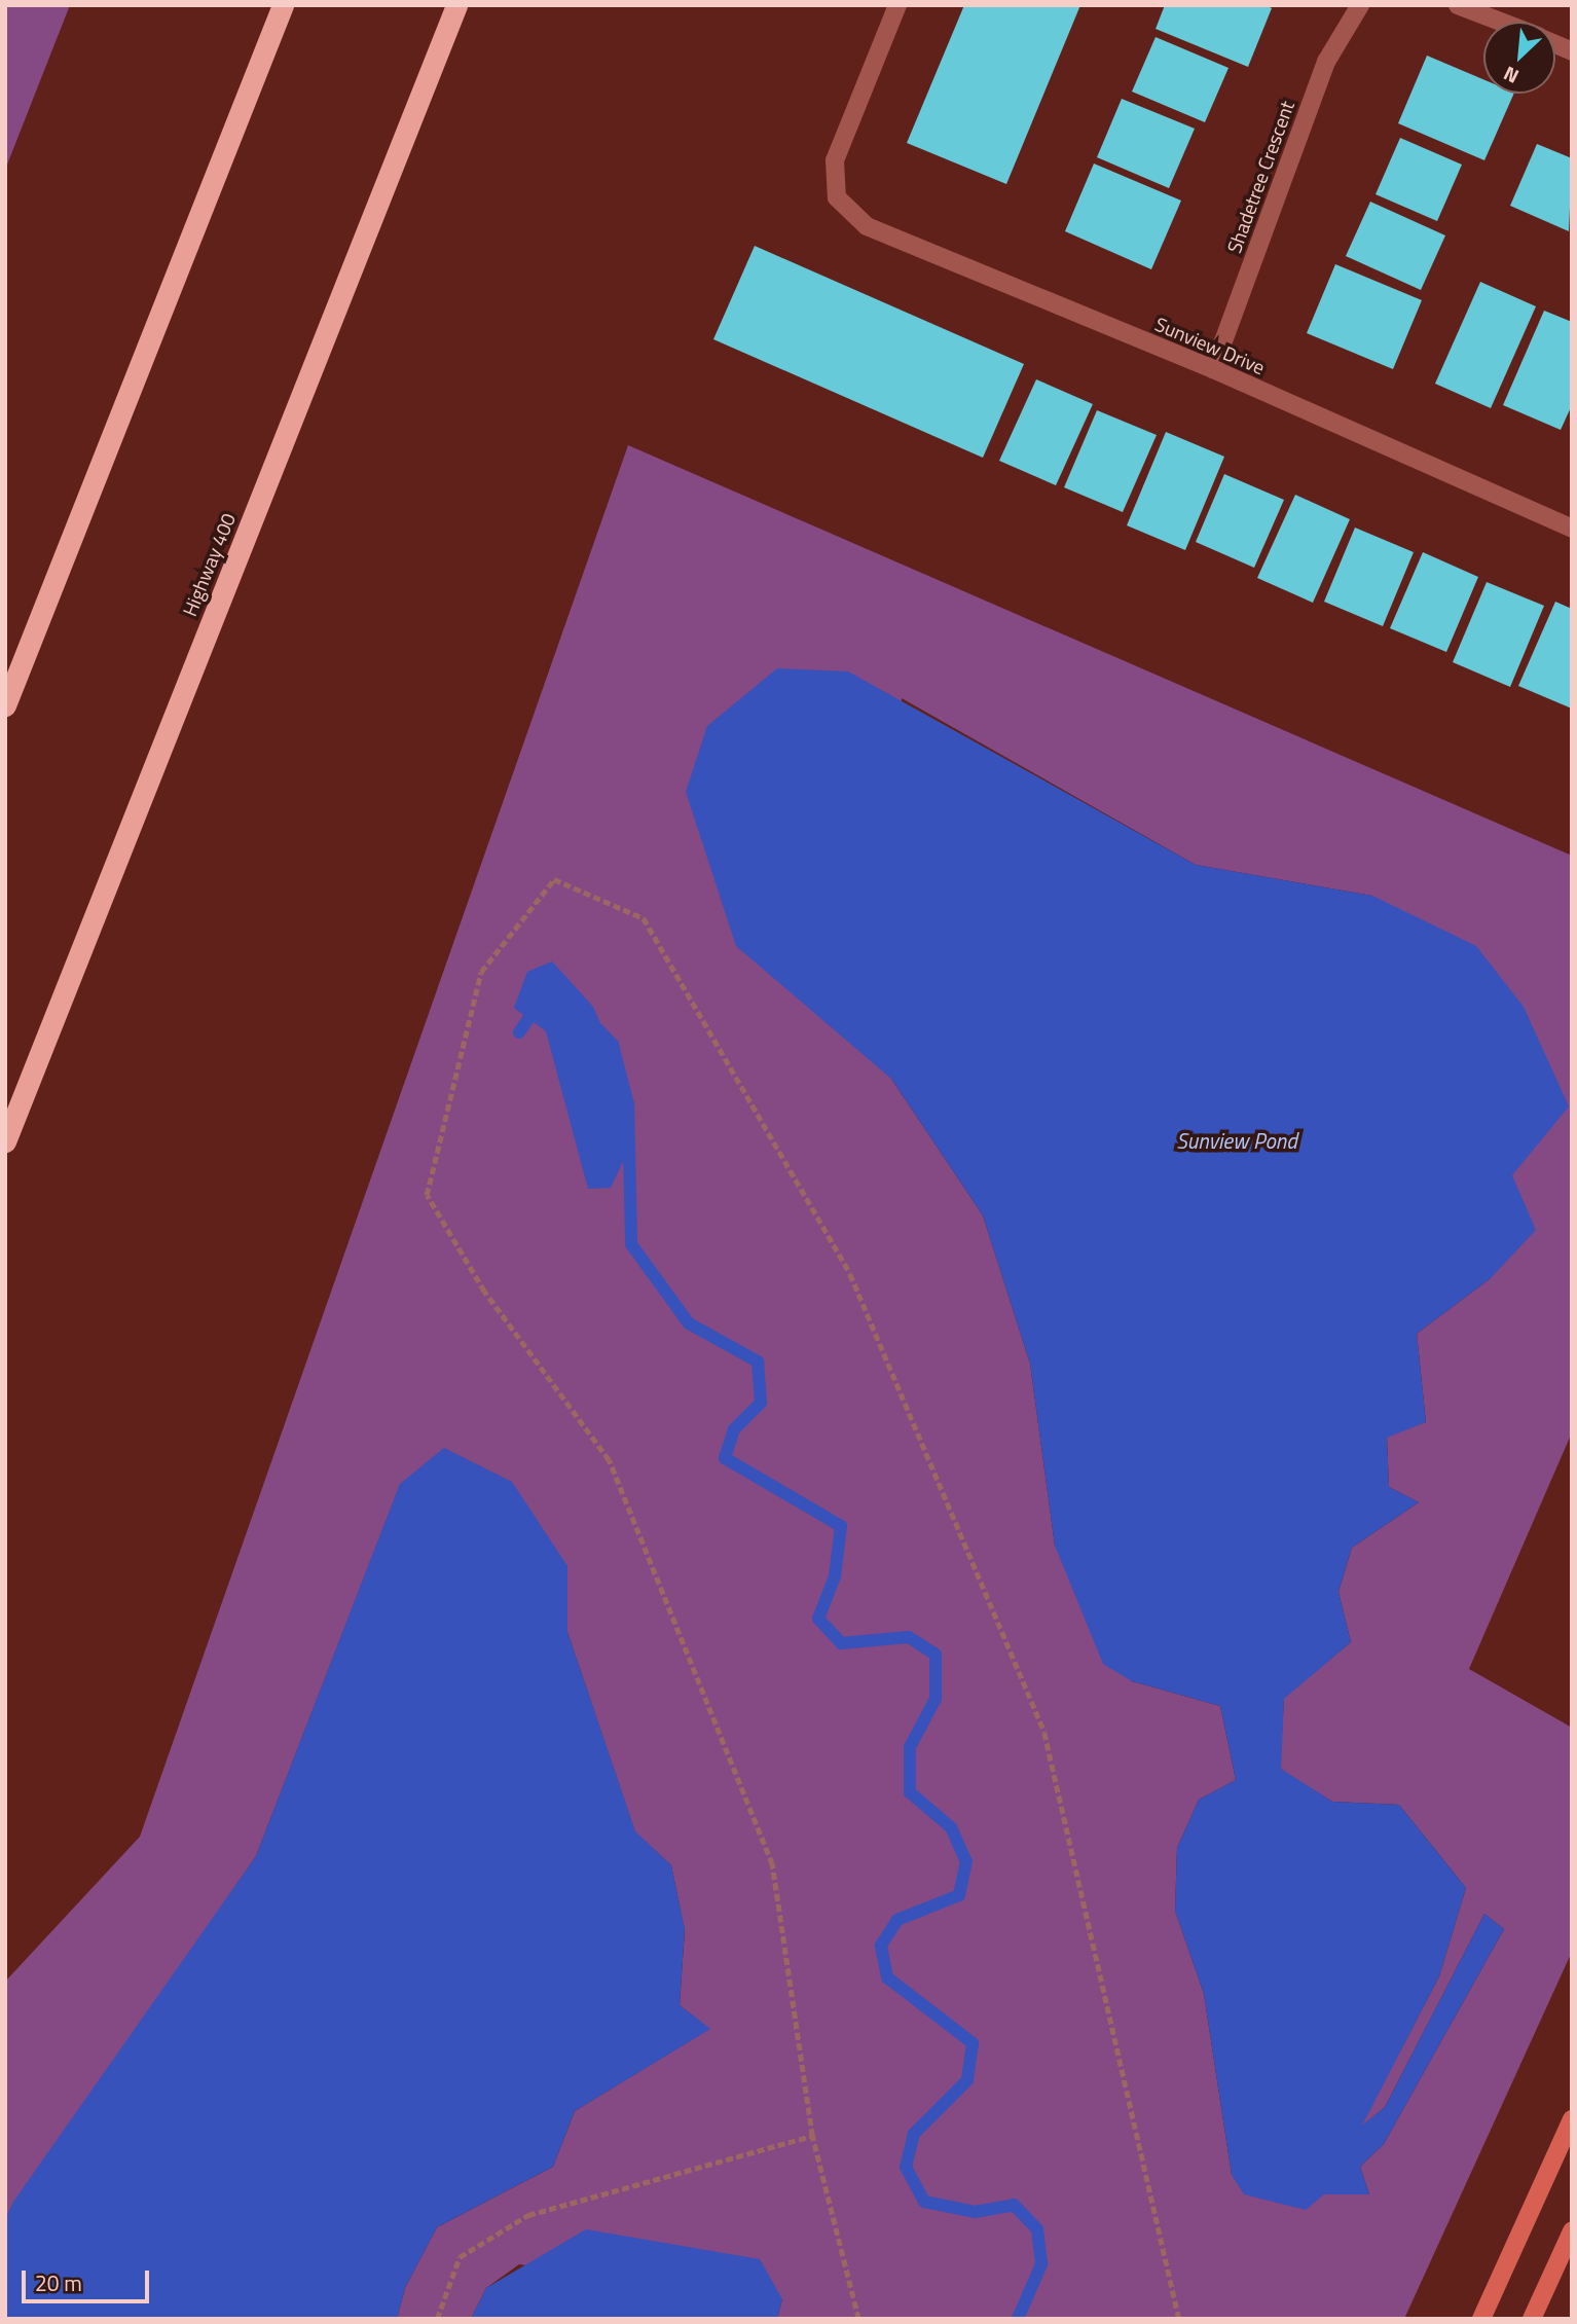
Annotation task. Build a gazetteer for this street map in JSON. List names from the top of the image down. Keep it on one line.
{"streets":{"highway":["Highway 400"],"street":["Shadetree Crescent","Sunview Drive"]},"crossings":[["Shadetree Crescent","Sunview Drive"]],"water":["Sunview Pond"],"scale_bar":"20 m","north":"bottom left"}
